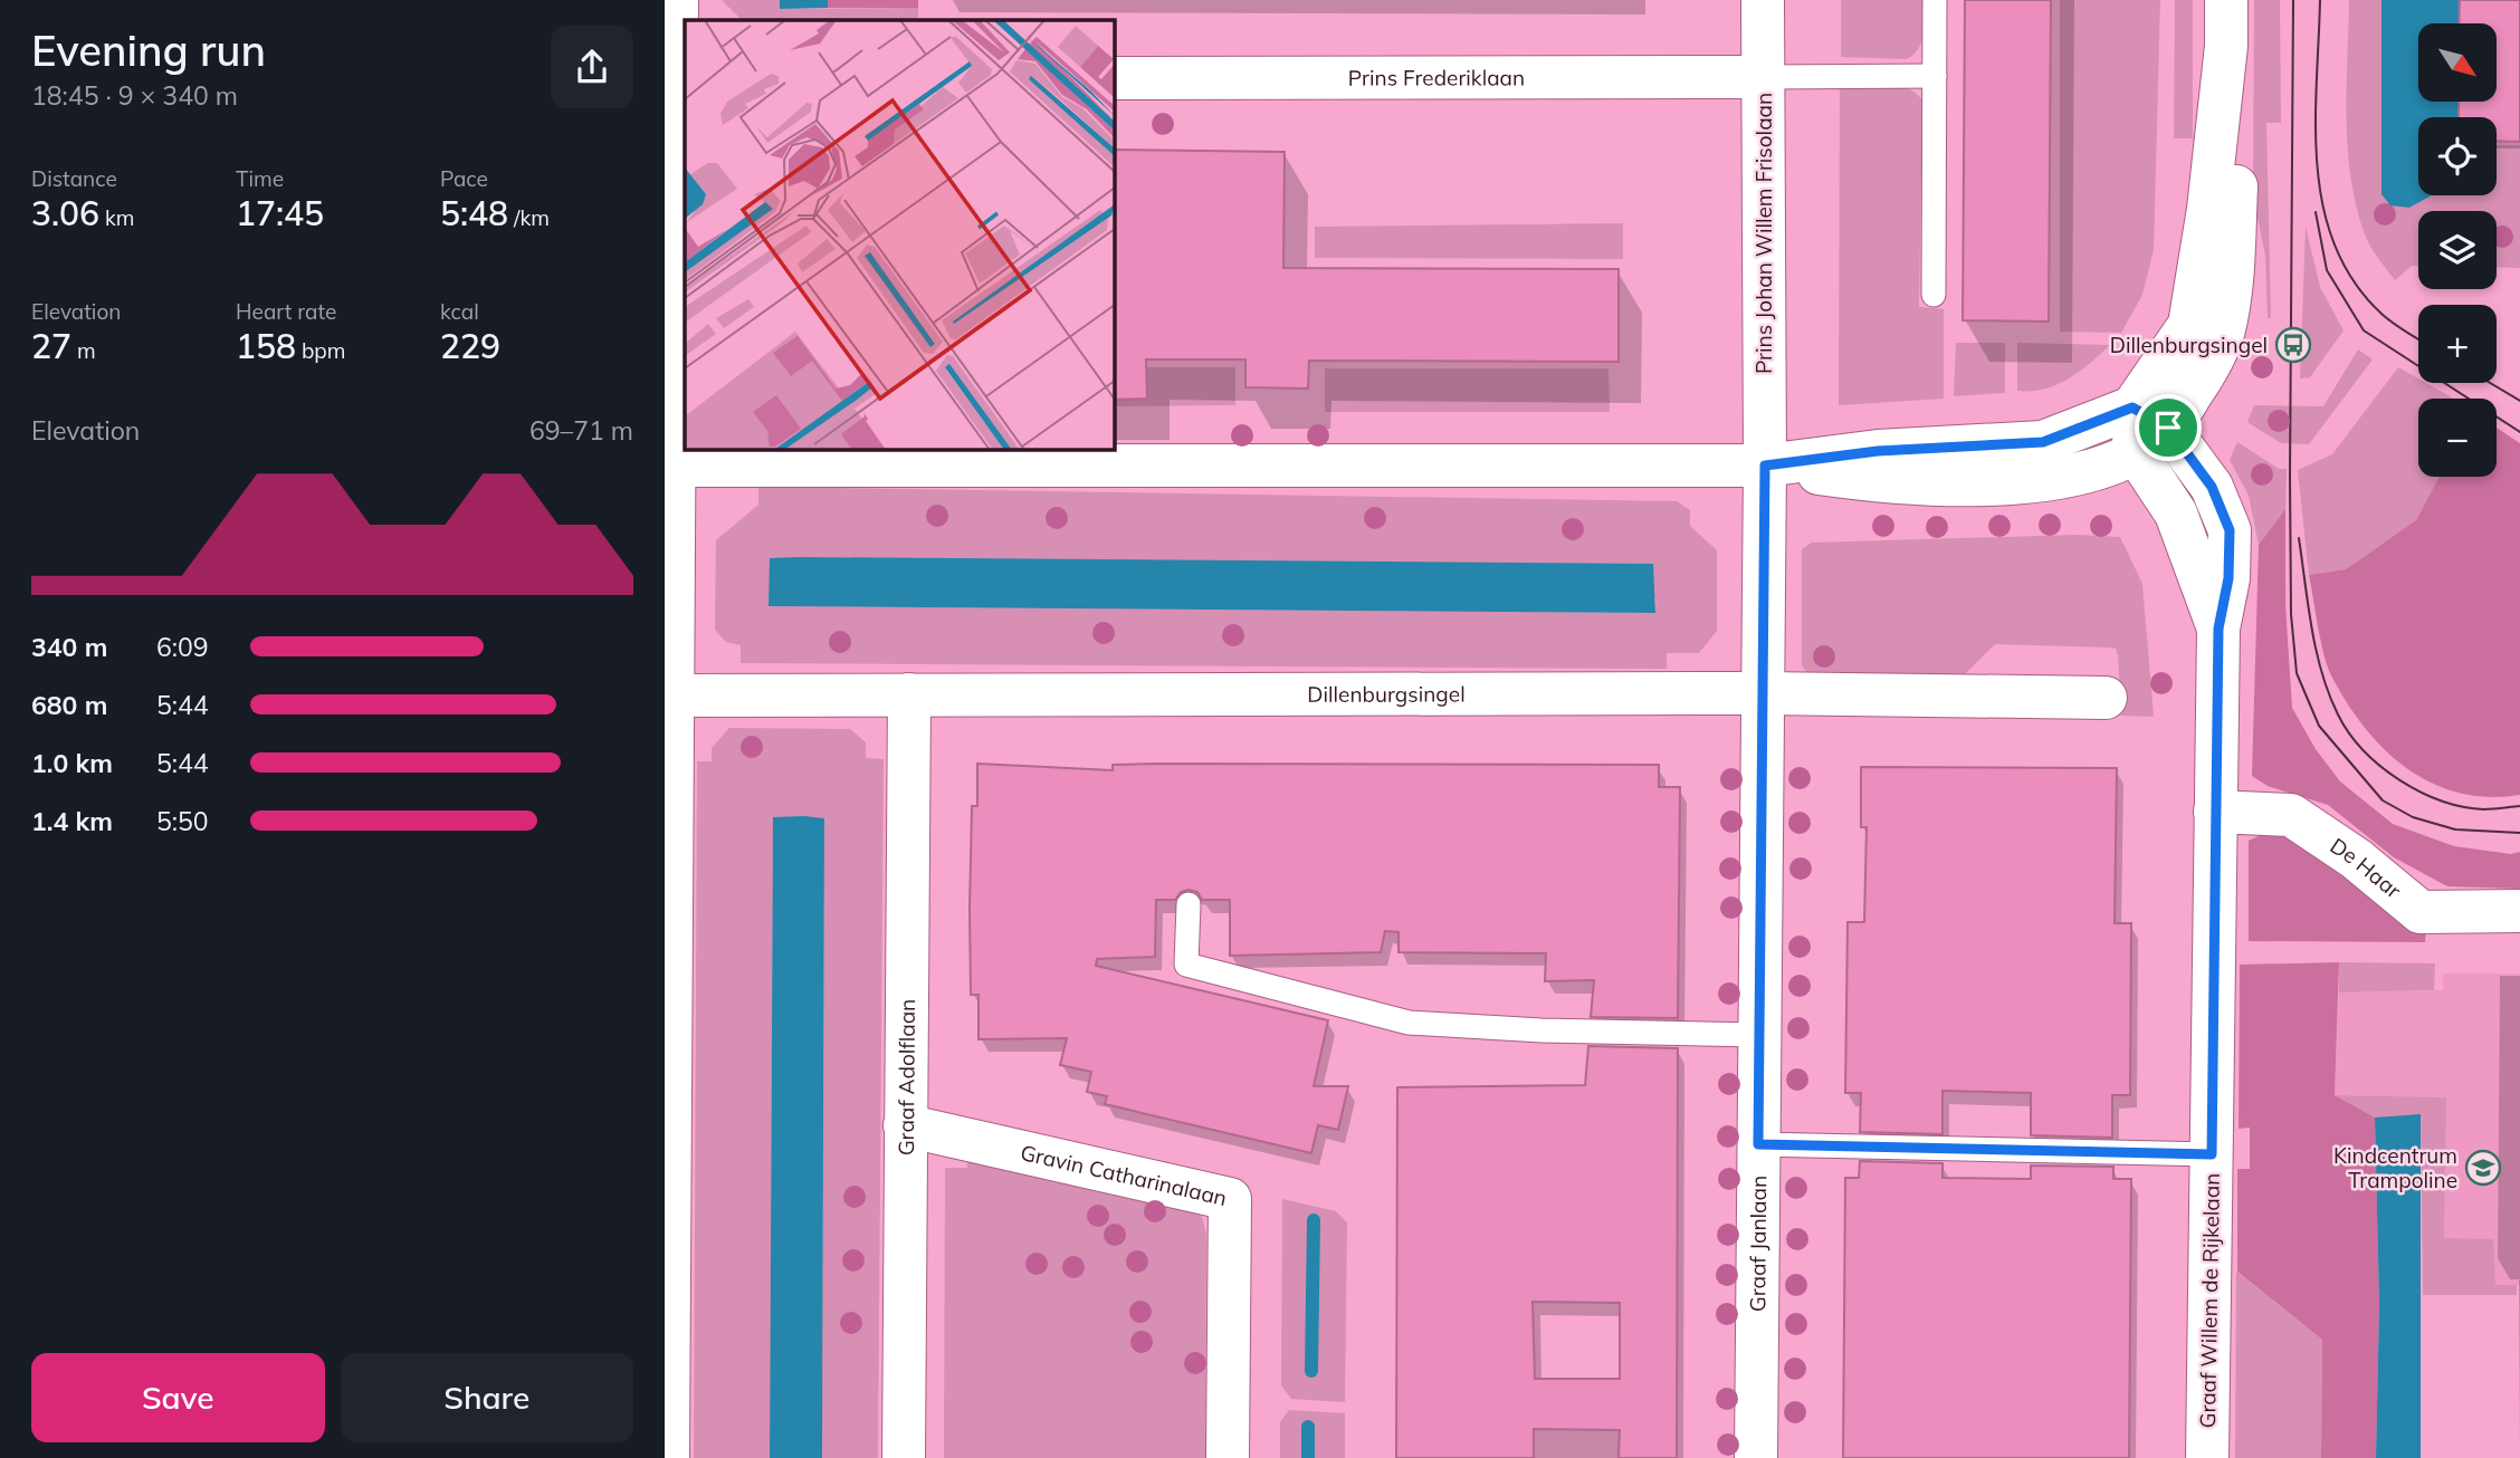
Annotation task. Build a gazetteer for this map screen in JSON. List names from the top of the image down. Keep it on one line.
{"streets":{"street":["Prins Frederiklaan","Prins Johan Willem Frisolaan","Dillenburgsingel","De Haar","Graaf Adolflaan","Gravin Catharinalaan","Graaf Janlaan","Graaf Willem de Rijkelaan"]},"crossings":[["Prins Frederiklaan","Prins Johan Willem Frisolaan"],["Prins Johan Willem Frisolaan","Graaf Janlaan"],["Dillenburgsingel","Graaf Adolflaan"],["Dillenburgsingel","Graaf Janlaan"],["De Haar","Graaf Willem de Rijkelaan"],["Graaf Adolflaan","Gravin Catharinalaan"]],"places":{"bus stop":["Dillenburgsingel"],"school or university":["Kindcentrum Trampoline"]},"north":"bottom right","page":{"heading":["Evening run","18:45 · 9 × 340 m"],"map_buttons":["+","−"],"stats":[["Distance","3.06 km"],["Time","17:45"],["Pace","5:48 /km"],["Elevation","27 m"],["Heart rate","158 bpm"],["kcal","229"]],"chart":["Elevation","69–71 m"],"list":[{"name":"340 m","note":"6:09"},{"name":"680 m","note":"5:44"},{"name":"1.0 km","note":"5:44"},{"name":"1.4 km","note":"5:50"}],"buttons":["Save","Share"]}}
